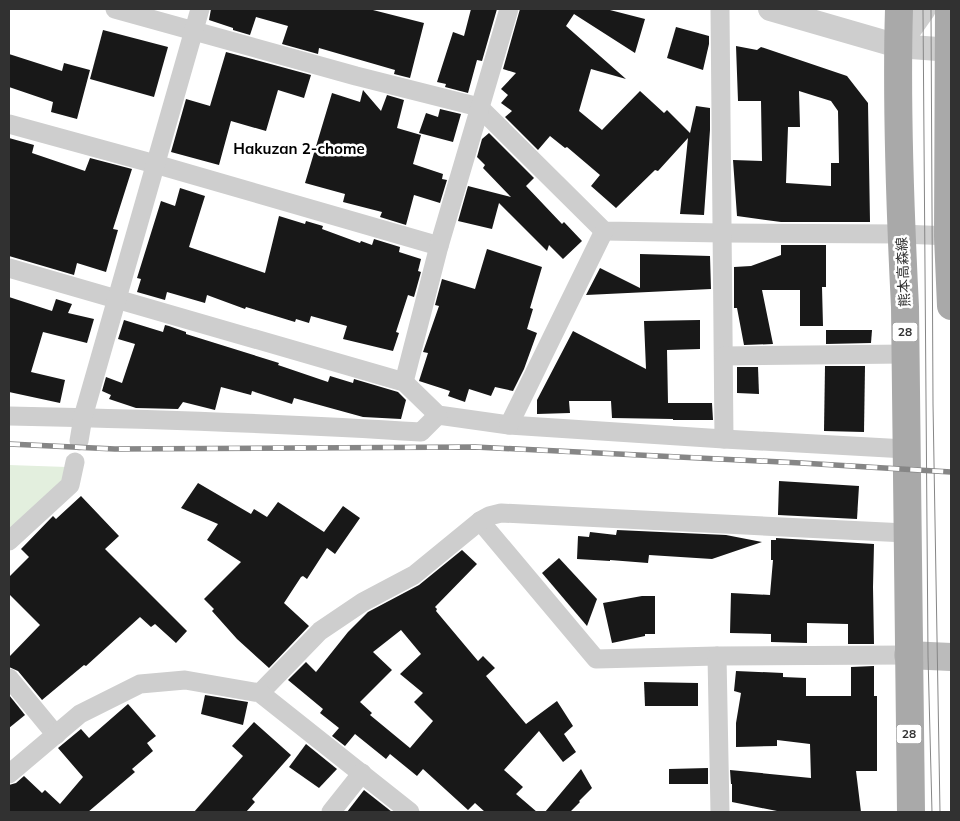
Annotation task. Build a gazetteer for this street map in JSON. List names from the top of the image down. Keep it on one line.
{"streets":{"main road":["熊本高森線","28"]},"crossings":[["熊本高森線","28"]],"districts":["Hakuzan 2-chome"]}
